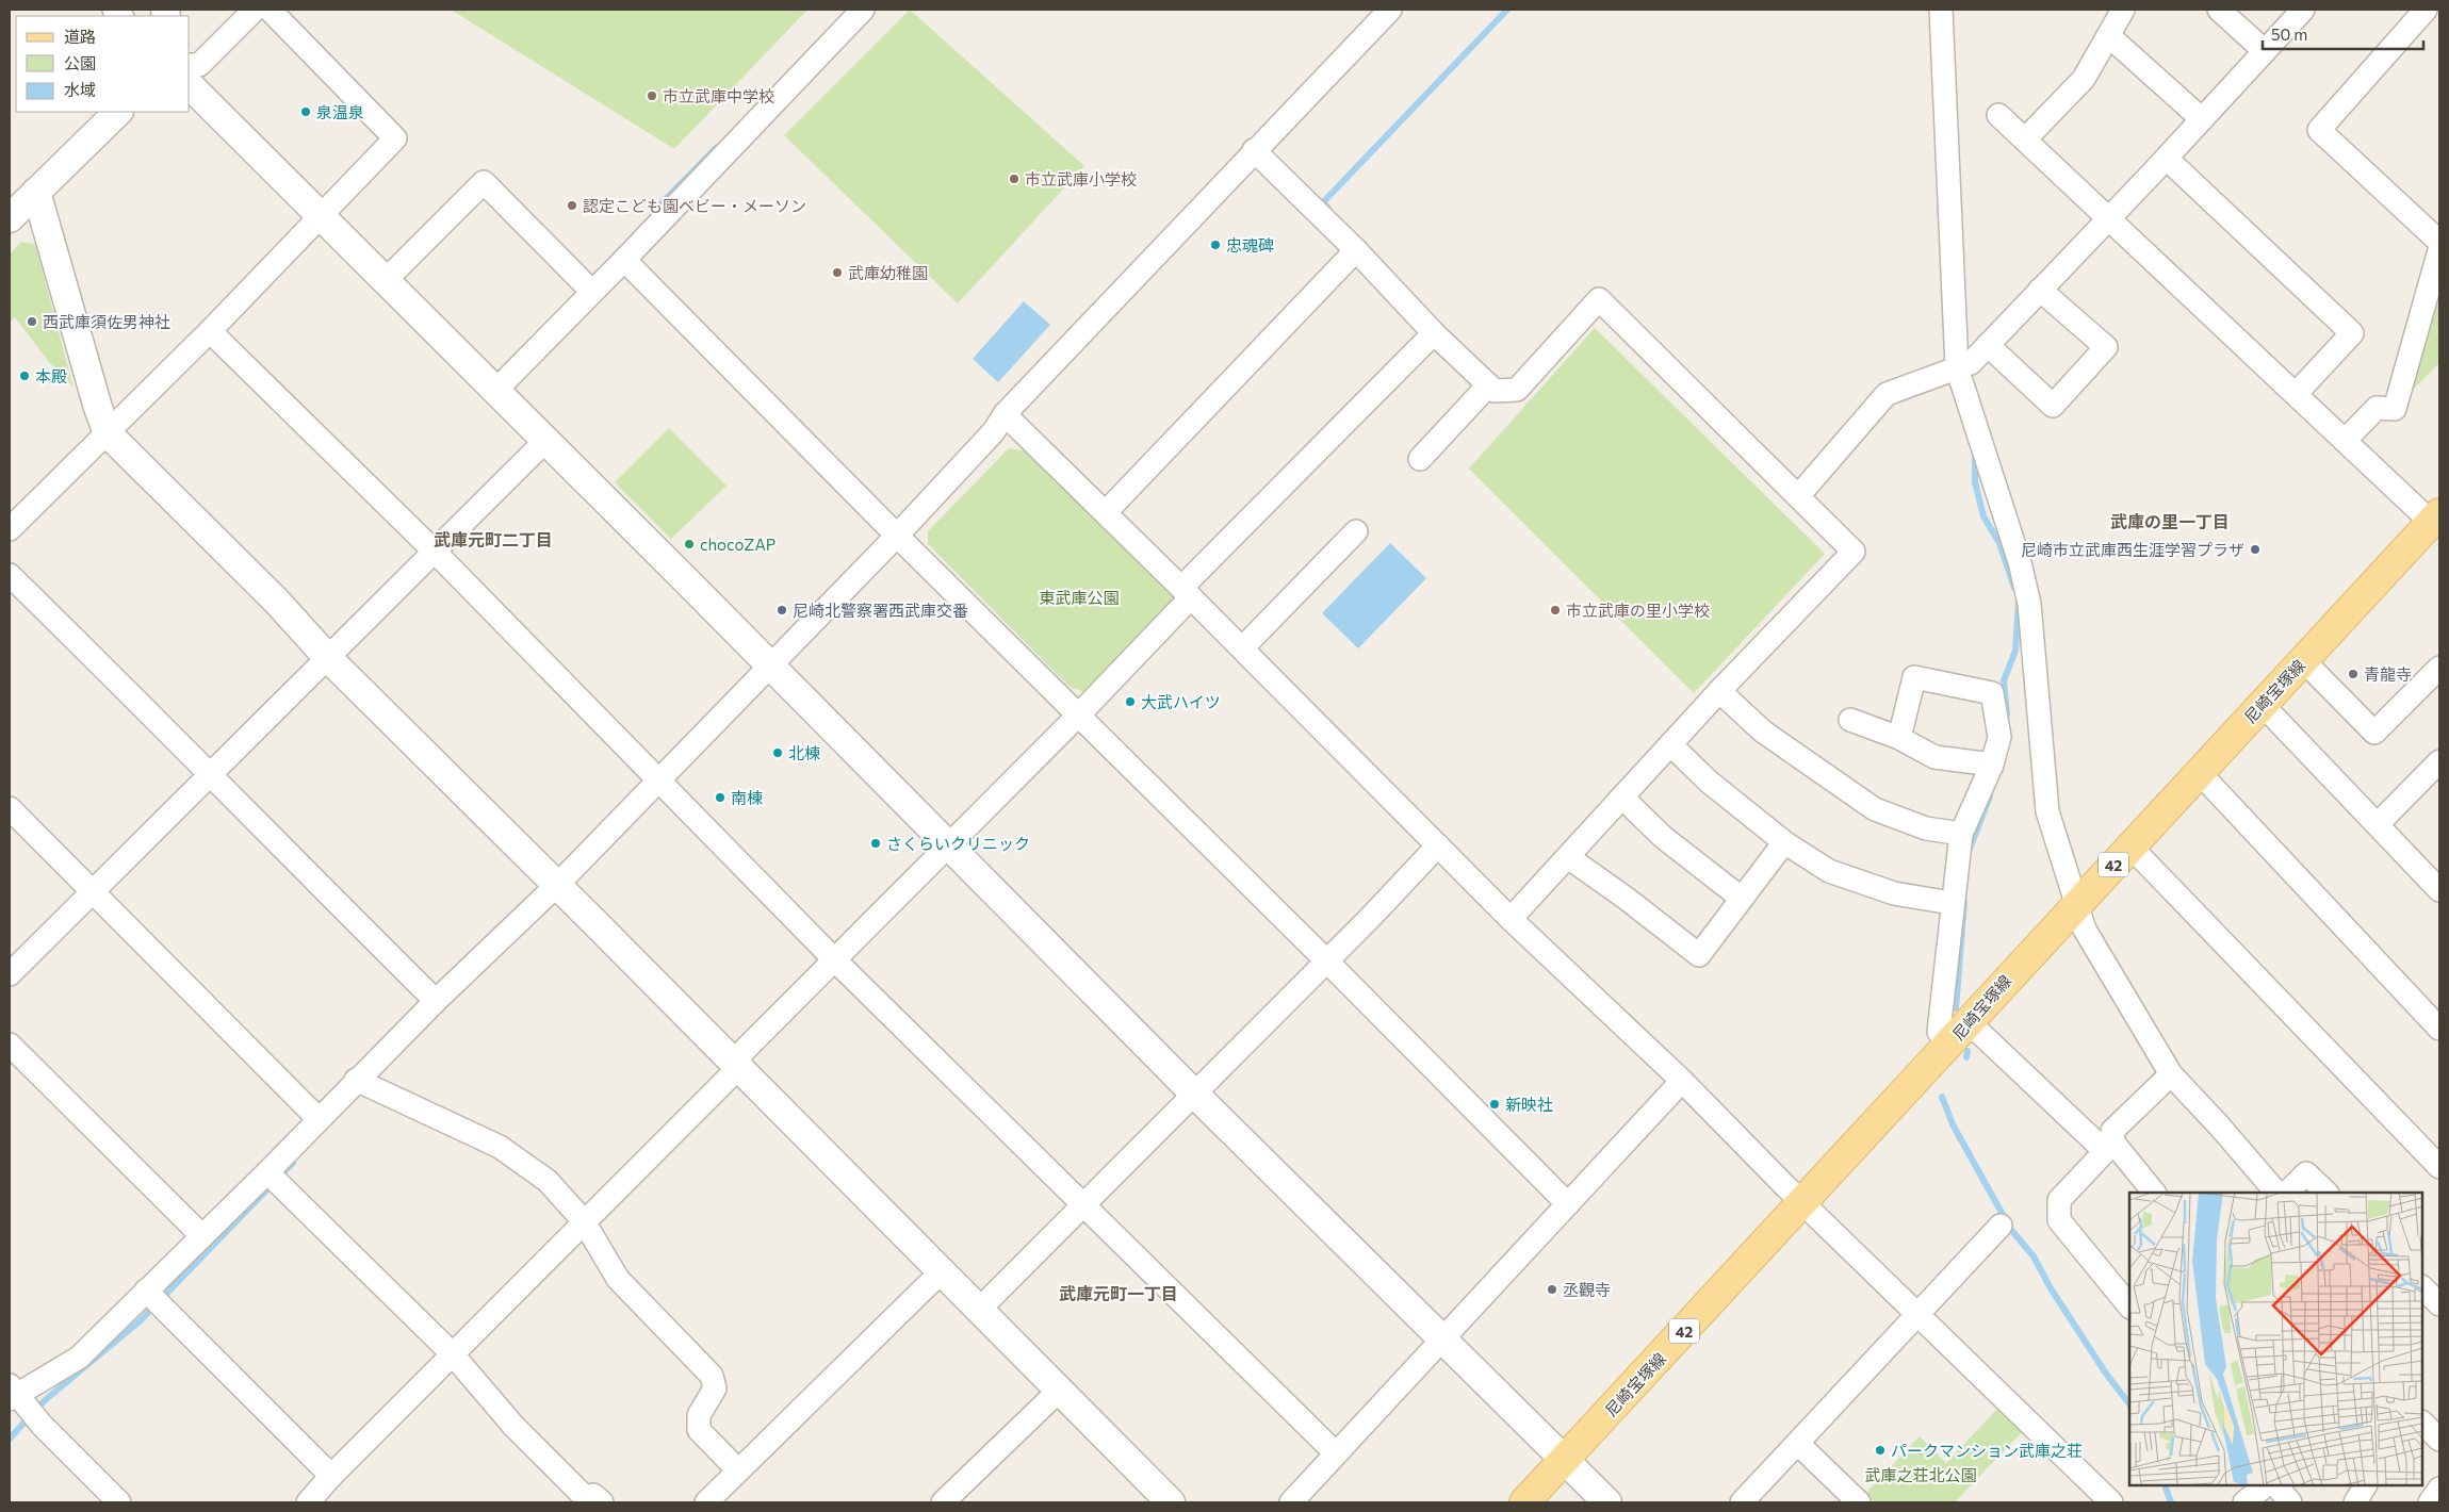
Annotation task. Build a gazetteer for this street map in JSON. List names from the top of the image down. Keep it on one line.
{"streets":{"main road":["尼崎宝塚線","42"]},"districts":["武庫の里一丁目","武庫元町二丁目","武庫元町一丁目"],"parks":["東武庫公園","武庫之荘北公園"],"places":["市立武庫中学校","泉温泉","市立武庫小学校","認定こども園ベビー・メーソン","忠魂碑","武庫幼稚園","西武庫須佐男神社","本殿","chocoZAP","尼崎市立武庫西生涯学習プラザ","尼崎北警察署西武庫交番","市立武庫の里小学校","青龍寺","大武ハイツ","北棟","南棟","さくらいクリニック","新映社","丞觀寺","パークマンション武庫之荘"],"legend":["道路","公園","水域"],"scale_bar":"50 m"}
